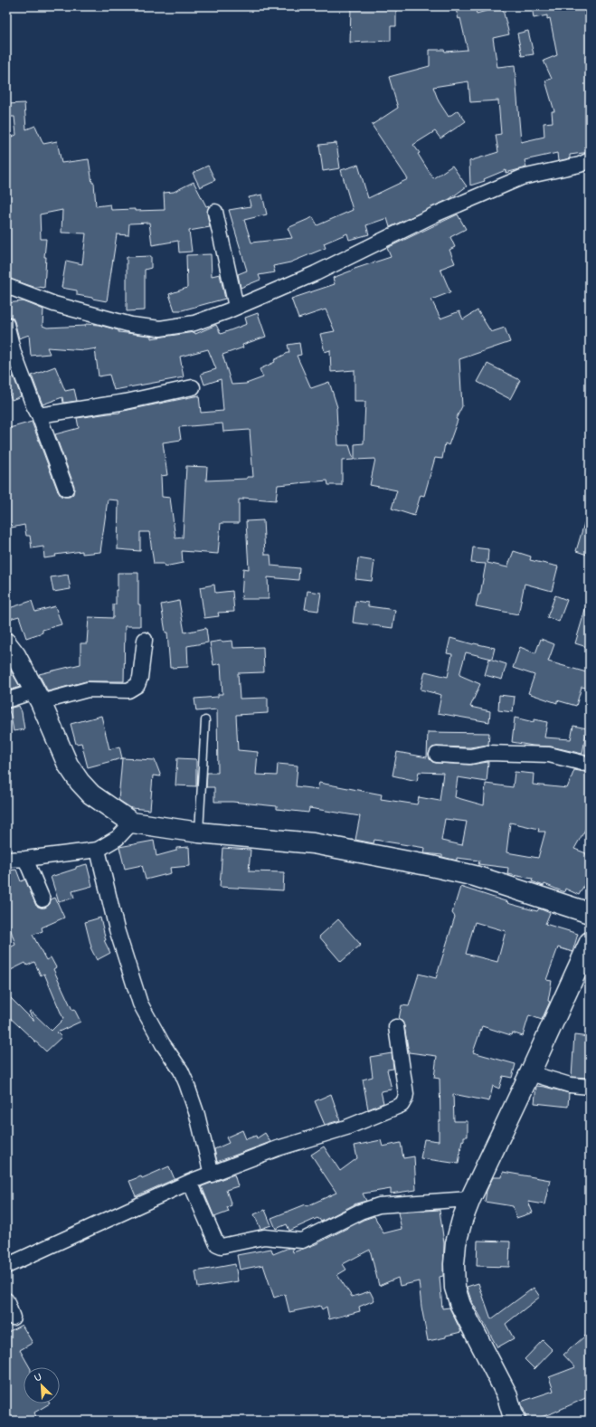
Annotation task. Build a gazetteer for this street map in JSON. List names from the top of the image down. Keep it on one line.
{"north":"top left"}
